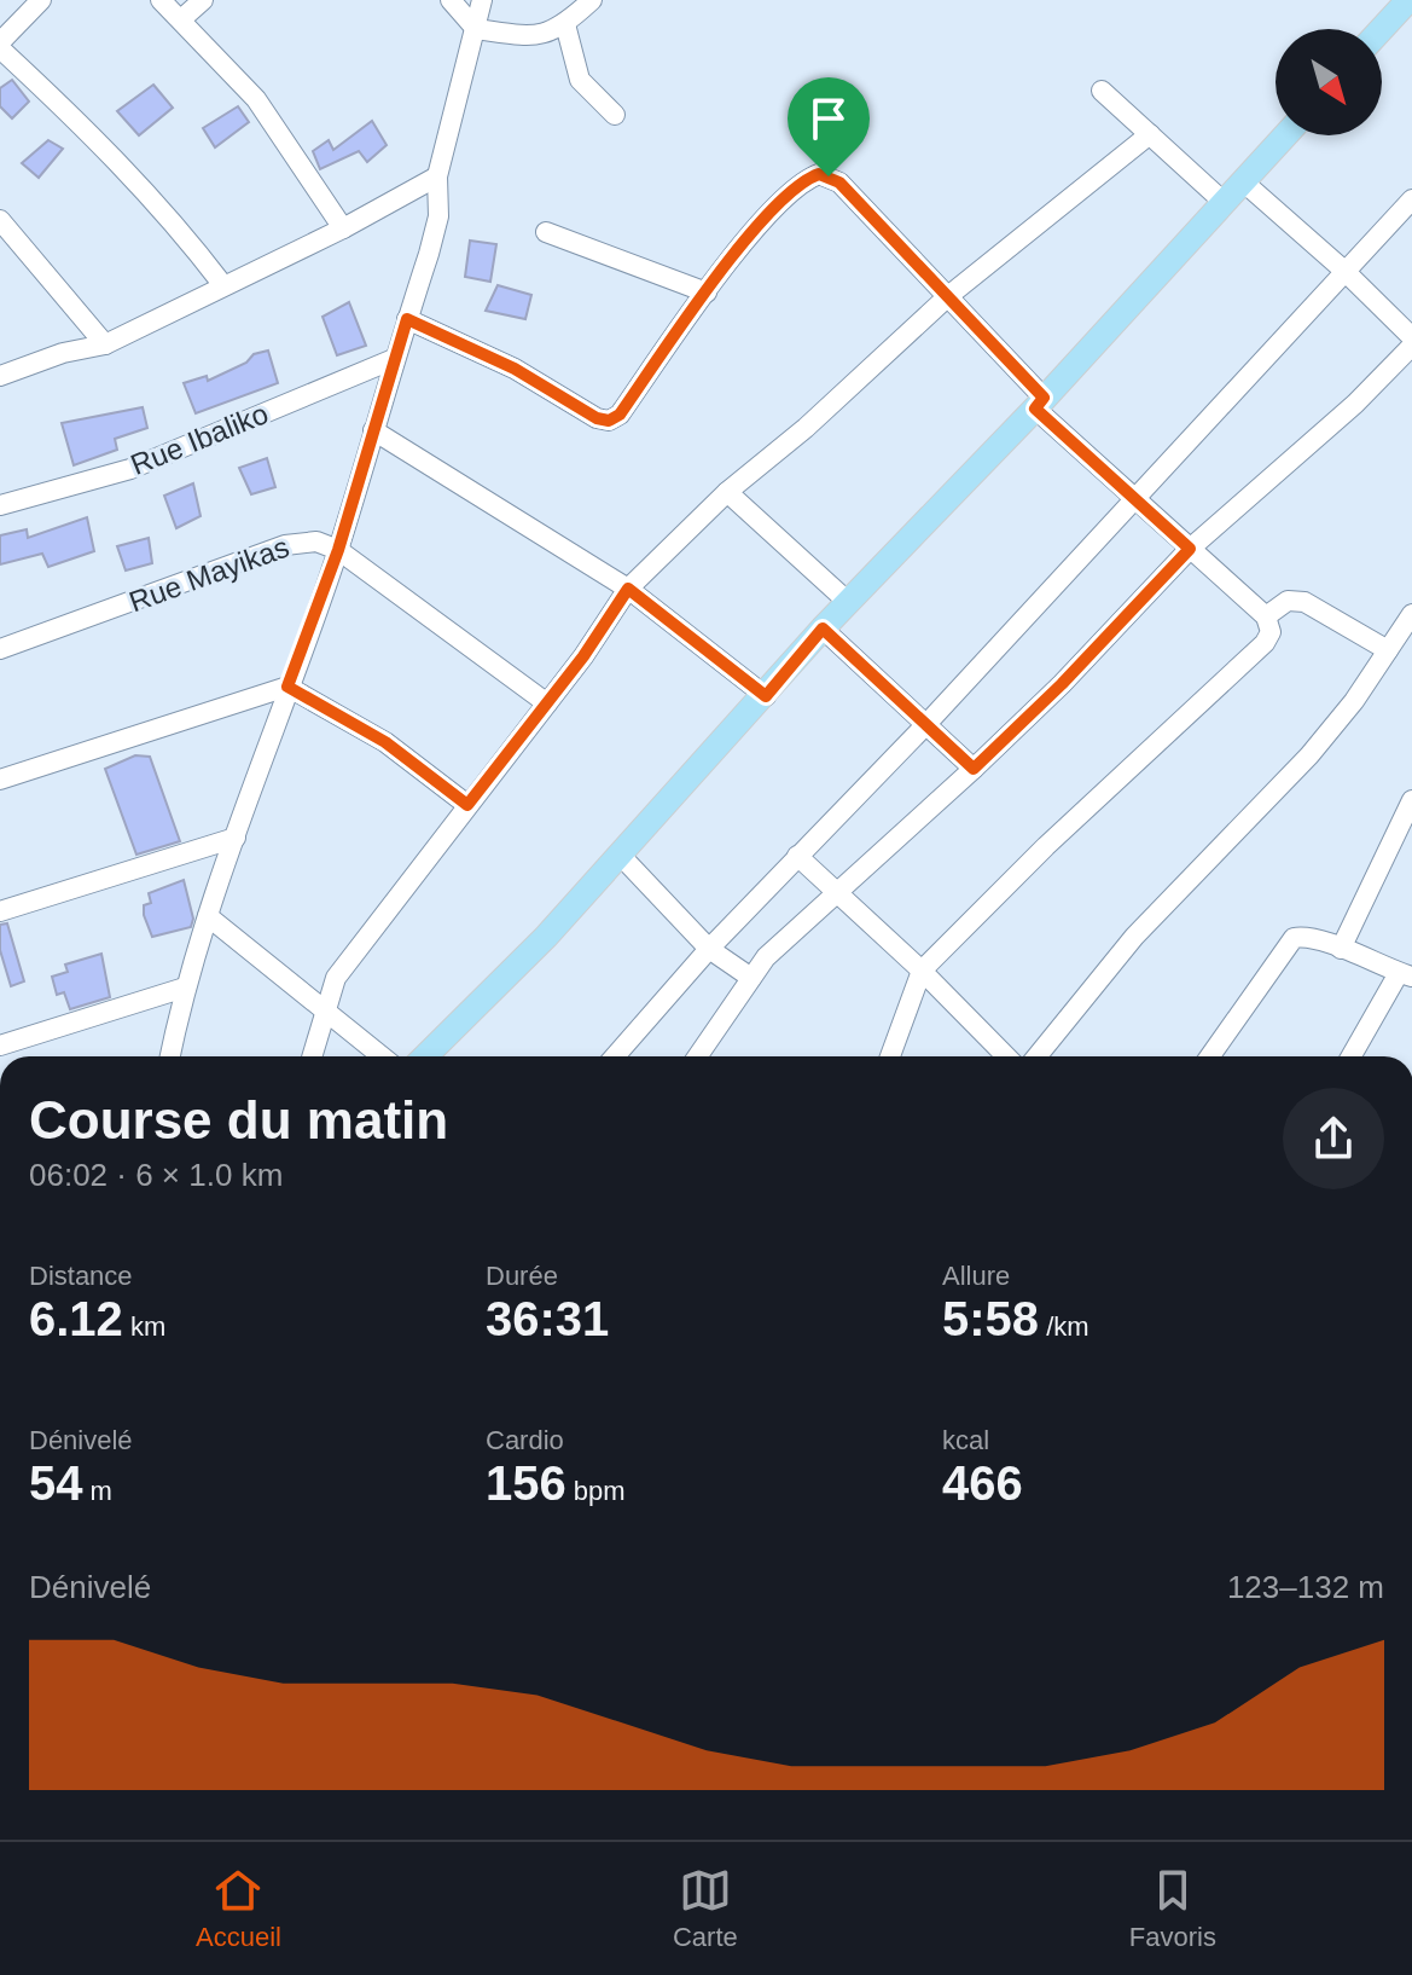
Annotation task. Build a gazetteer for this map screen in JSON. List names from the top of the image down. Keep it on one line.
{"streets":{"street":["Rue Ibaliko","Rue Mayikas"]},"north":"bottom right","page":{"heading":["Course du matin","06:02 · 6 × 1.0 km"],"stats":[["Distance","6.12 km"],["Durée","36:31"],["Allure","5:58 /km"],["Dénivelé","54 m"],["Cardio","156 bpm"],["kcal","466"]],"chart":["Dénivelé","123–132 m"],"tabs":["Accueil","Carte","Favoris"]}}
